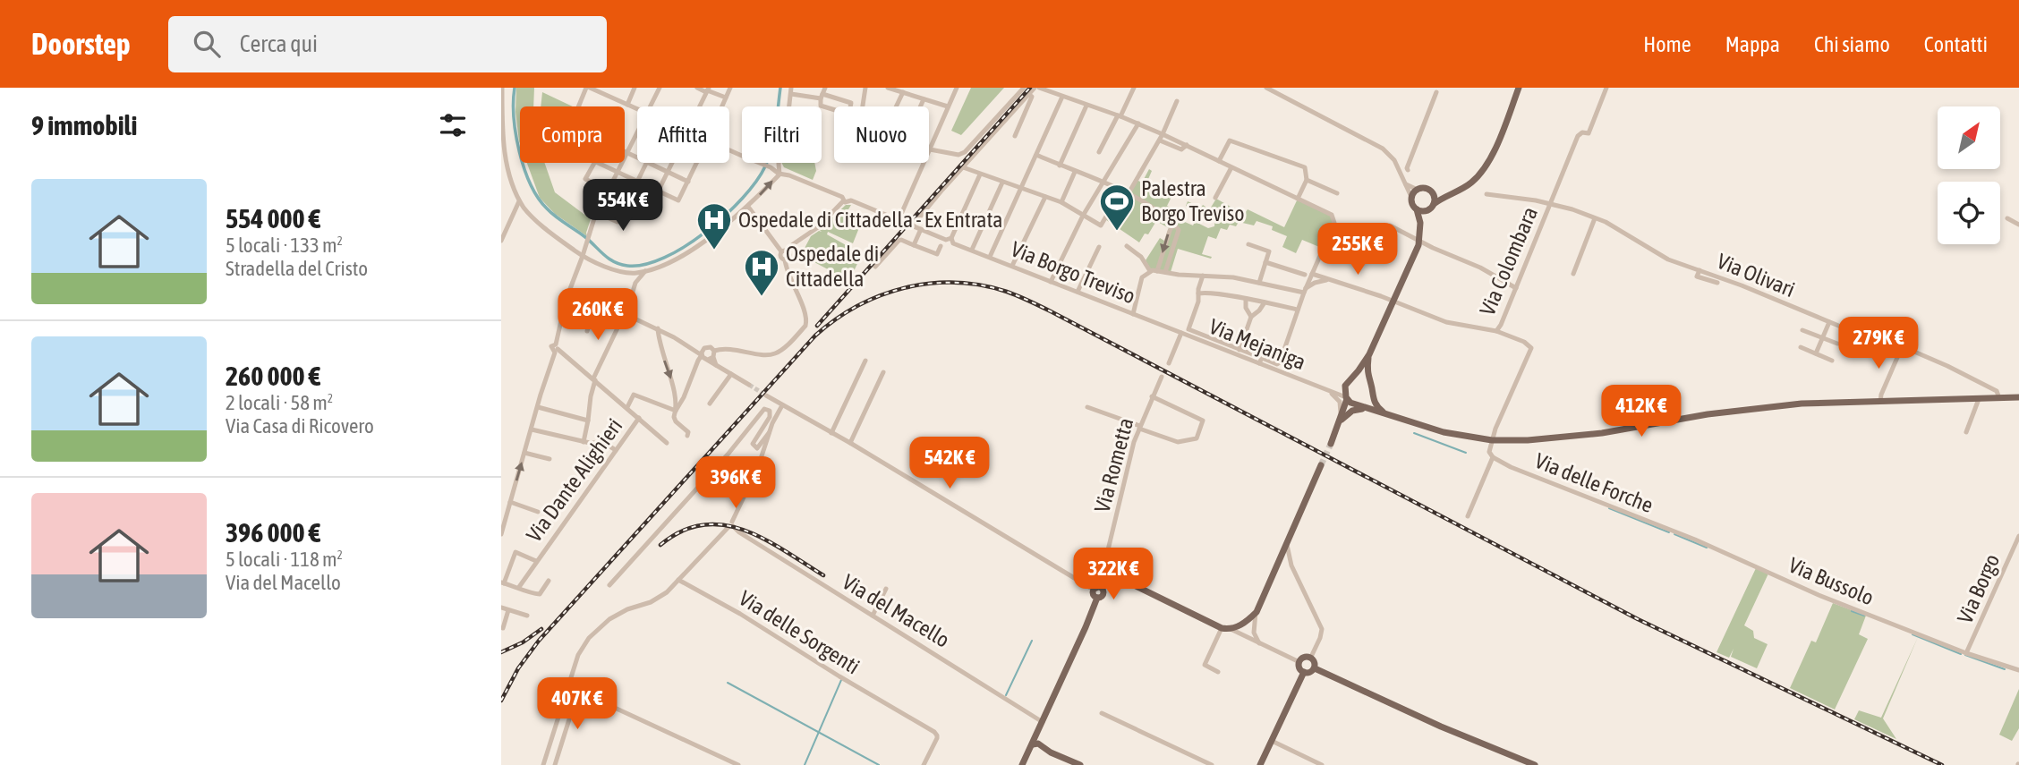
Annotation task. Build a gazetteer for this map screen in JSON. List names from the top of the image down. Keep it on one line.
{"streets":{"main road":["Via Mejaniga","Via Rometta"],"street":["Via Colombara","Via Borgo Treviso","Via Olivari","Via Dante Alighieri","Via delle Forche","Via Bussolo","Via Borgo","Via del Macello","Via delle Sorgenti"]},"crossings":[["Via Colombara","Via Olivari"],["Via Colombara","Via Mejaniga"],["Via Borgo Treviso","Via Mejaniga"],["Via Olivari","Via Mejaniga"],["Via delle Forche","Via Bussolo"],["Via Bussolo","Via Borgo"]],"places":{"sports":["Palestra Borgo Treviso"],"hospital":["Ospedale di Cittadella - Ex Entrata","Ospedale di Cittadella"]},"north":"top right","page":{"header":"Doorstep","search":"Cerca qui","nav":["Home","Mappa","Chi siamo","Contatti"],"heading":"9 immobili","chip":["Compra","Affitta","Filtri","Nuovo"],"list":[{"name":"554 000 €","note":"5 locali · 133 m² · Stradella del Cristo"},{"name":"260 000 €","note":"2 locali · 58 m² · Via Casa di Ricovero"},{"name":"396 000 €","note":"5 locali · 118 m² · Via del Macello"}],"price":["554K €","255K €","260K €","279K €","412K €","542K €","396K €","322K €","407K €"]}}
